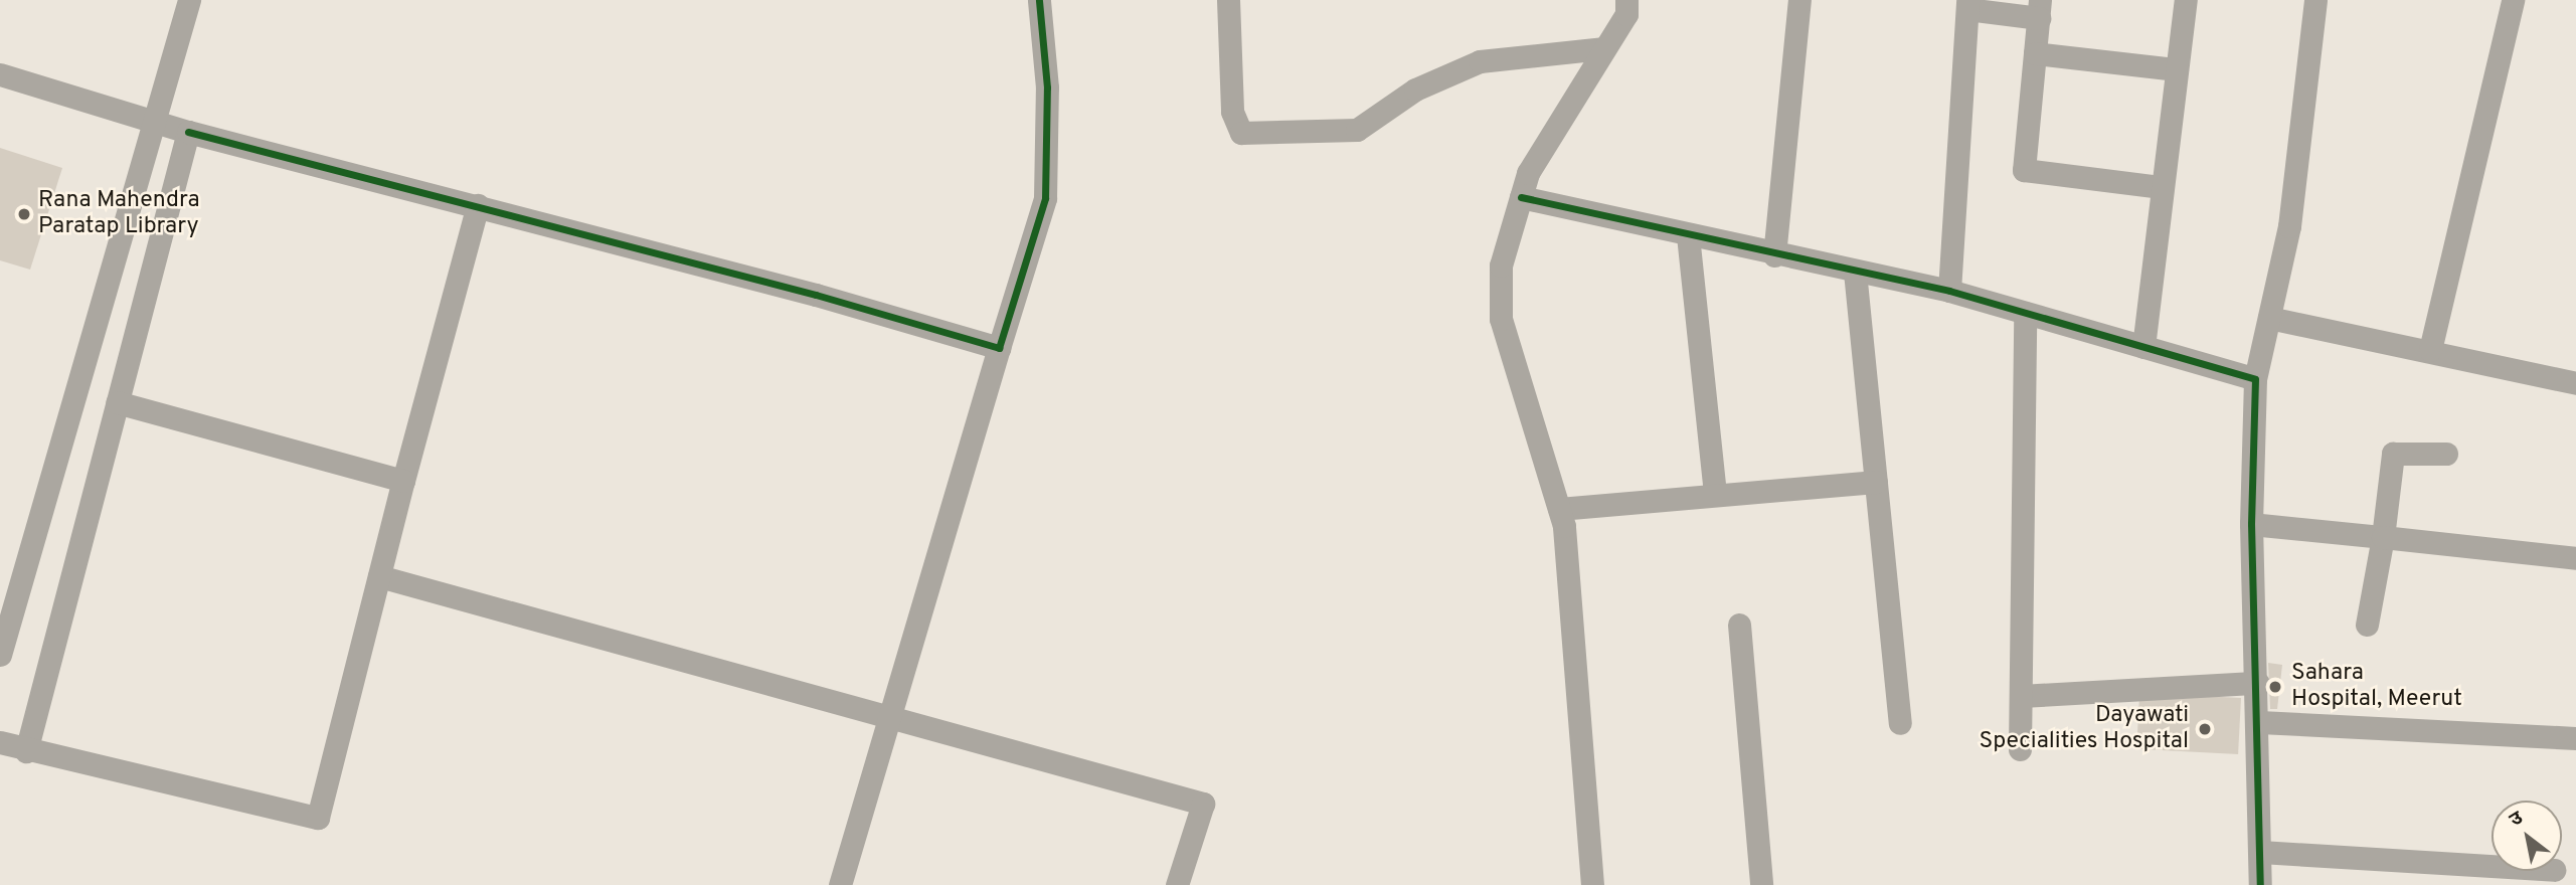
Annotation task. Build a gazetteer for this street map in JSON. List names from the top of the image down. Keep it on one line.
{"places":["Rana Mahendra Paratap Library","Sahara Hospital, Meerut","Dayawati Specialities Hospital"],"north":"top left"}
